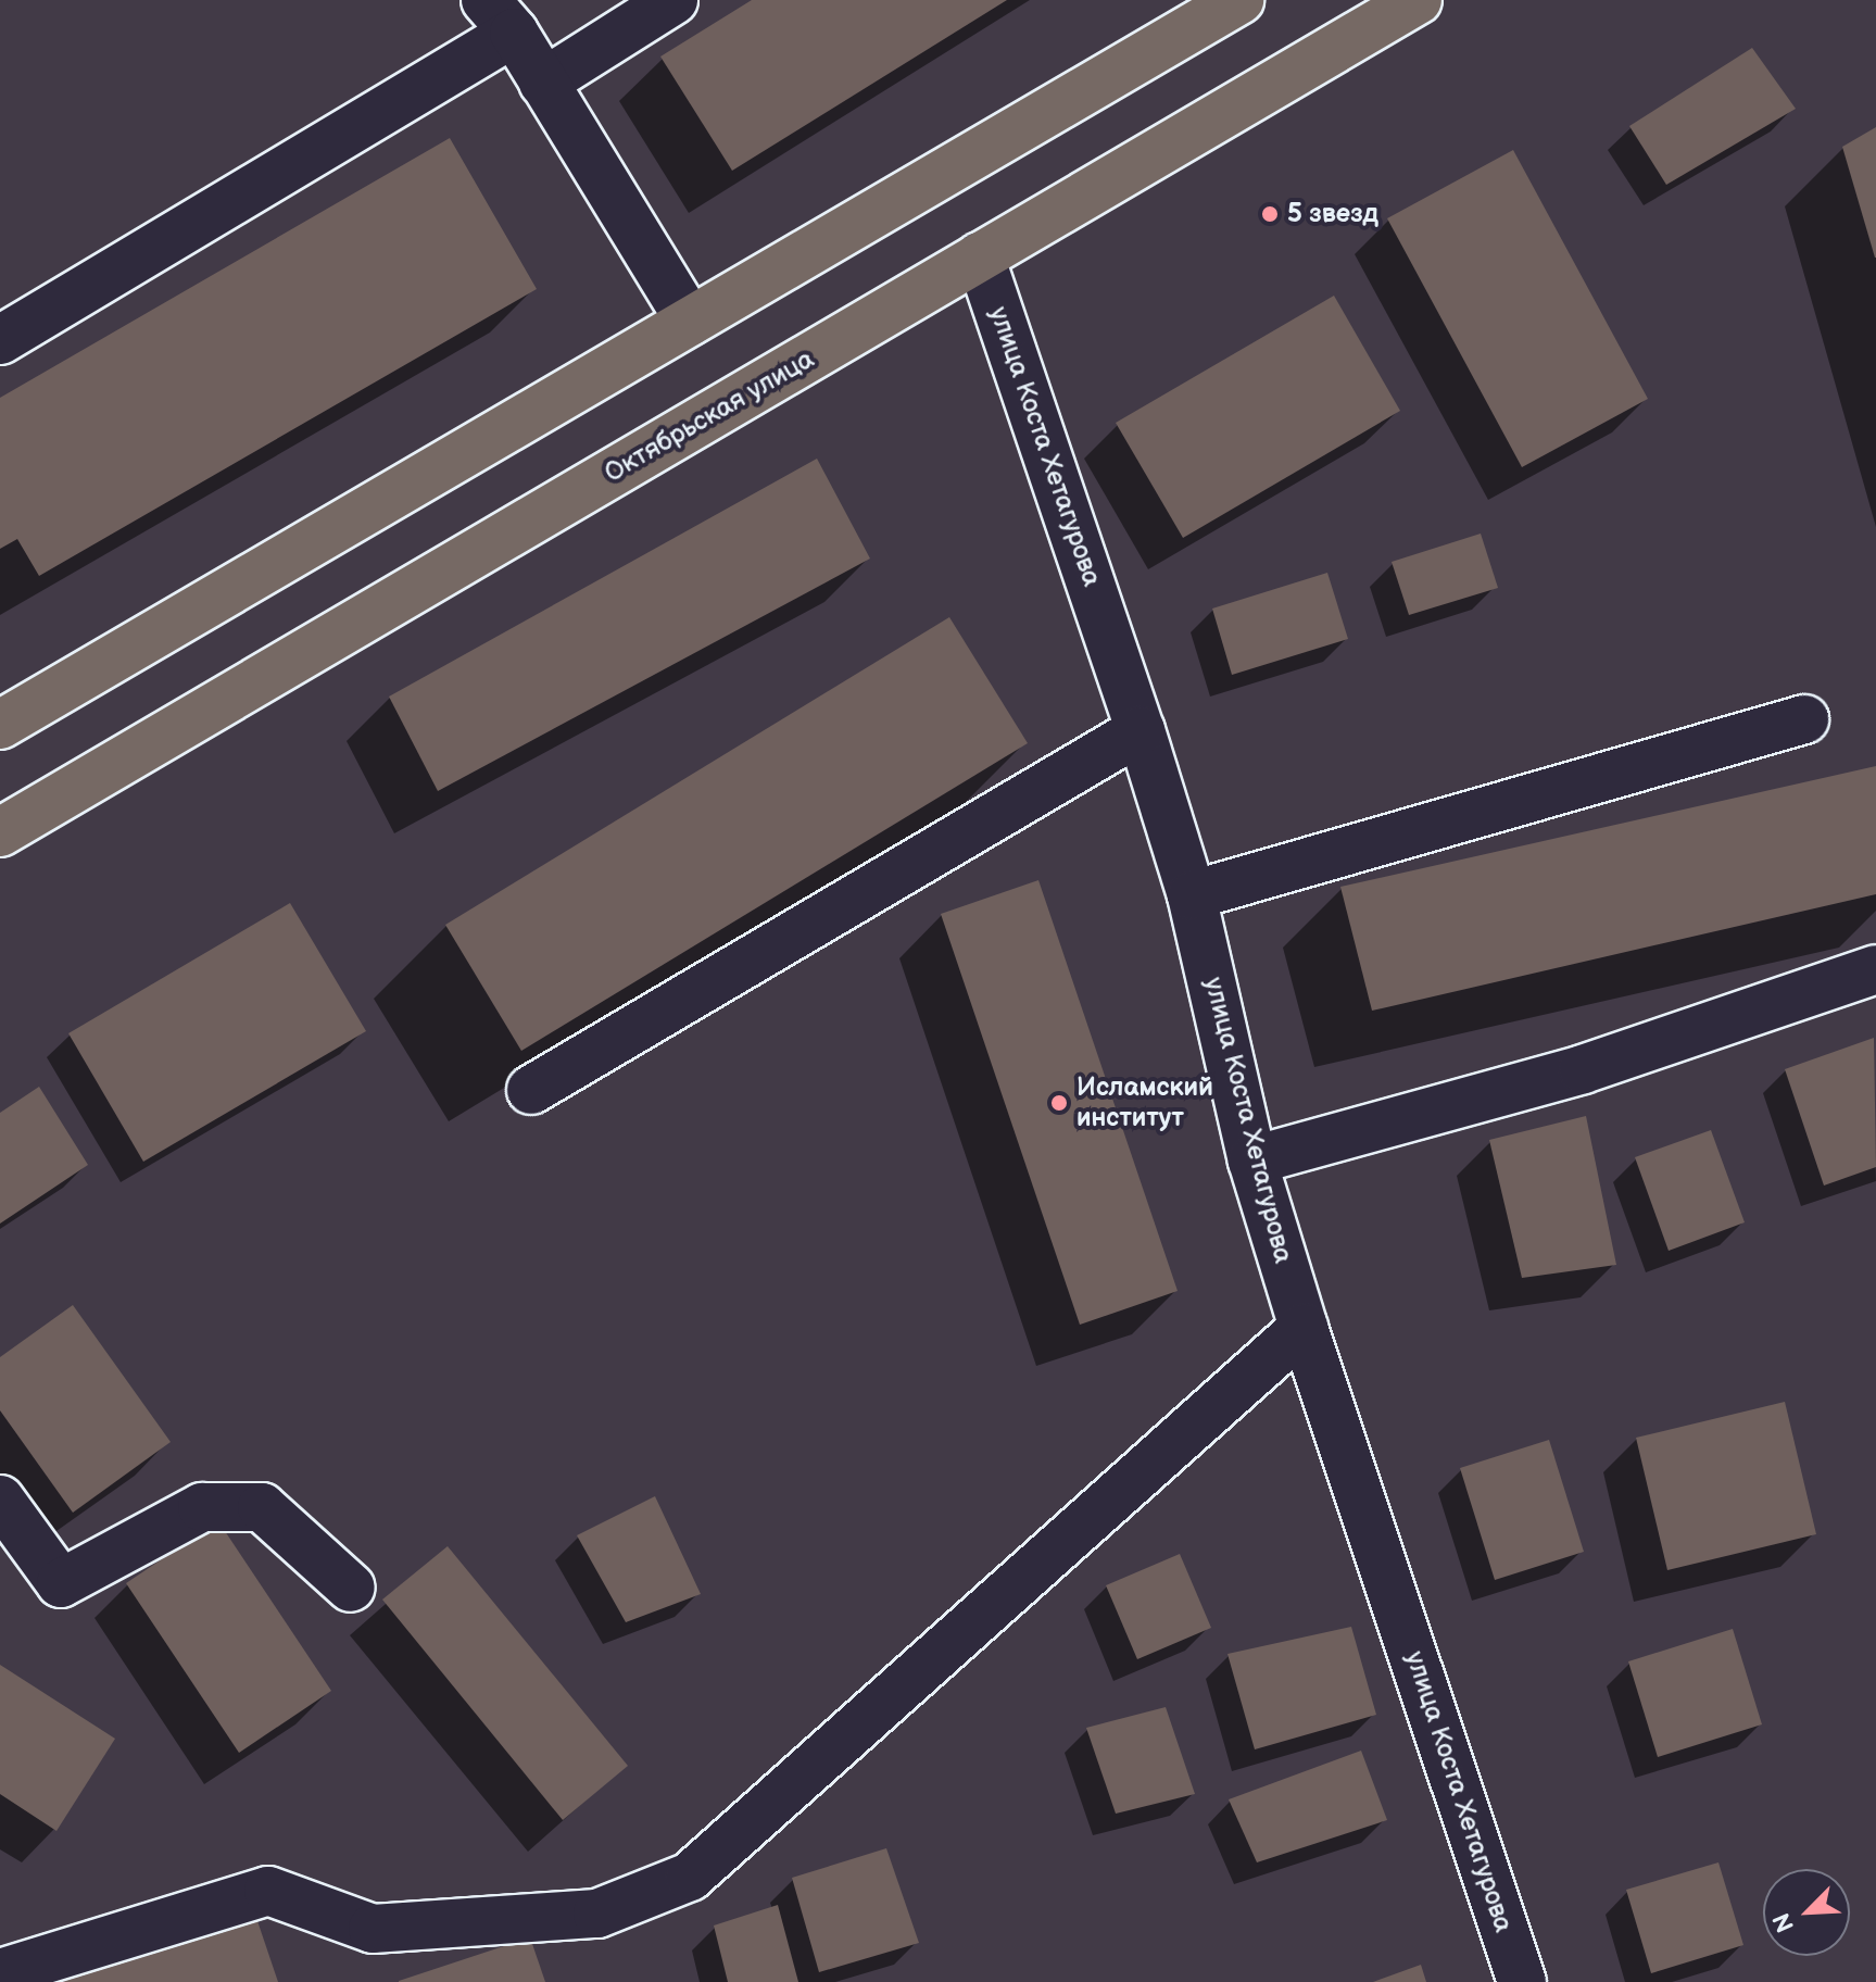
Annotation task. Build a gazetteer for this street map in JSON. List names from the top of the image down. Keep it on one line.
{"streets":{"main road":["Октябрьская улица"],"street":["улица Коста Хетагурова"]},"crossings":[["Октябрьская улица","улица Коста Хетагурова"]],"places":["5 звезд","Исламский институт"],"north":"bottom left"}
